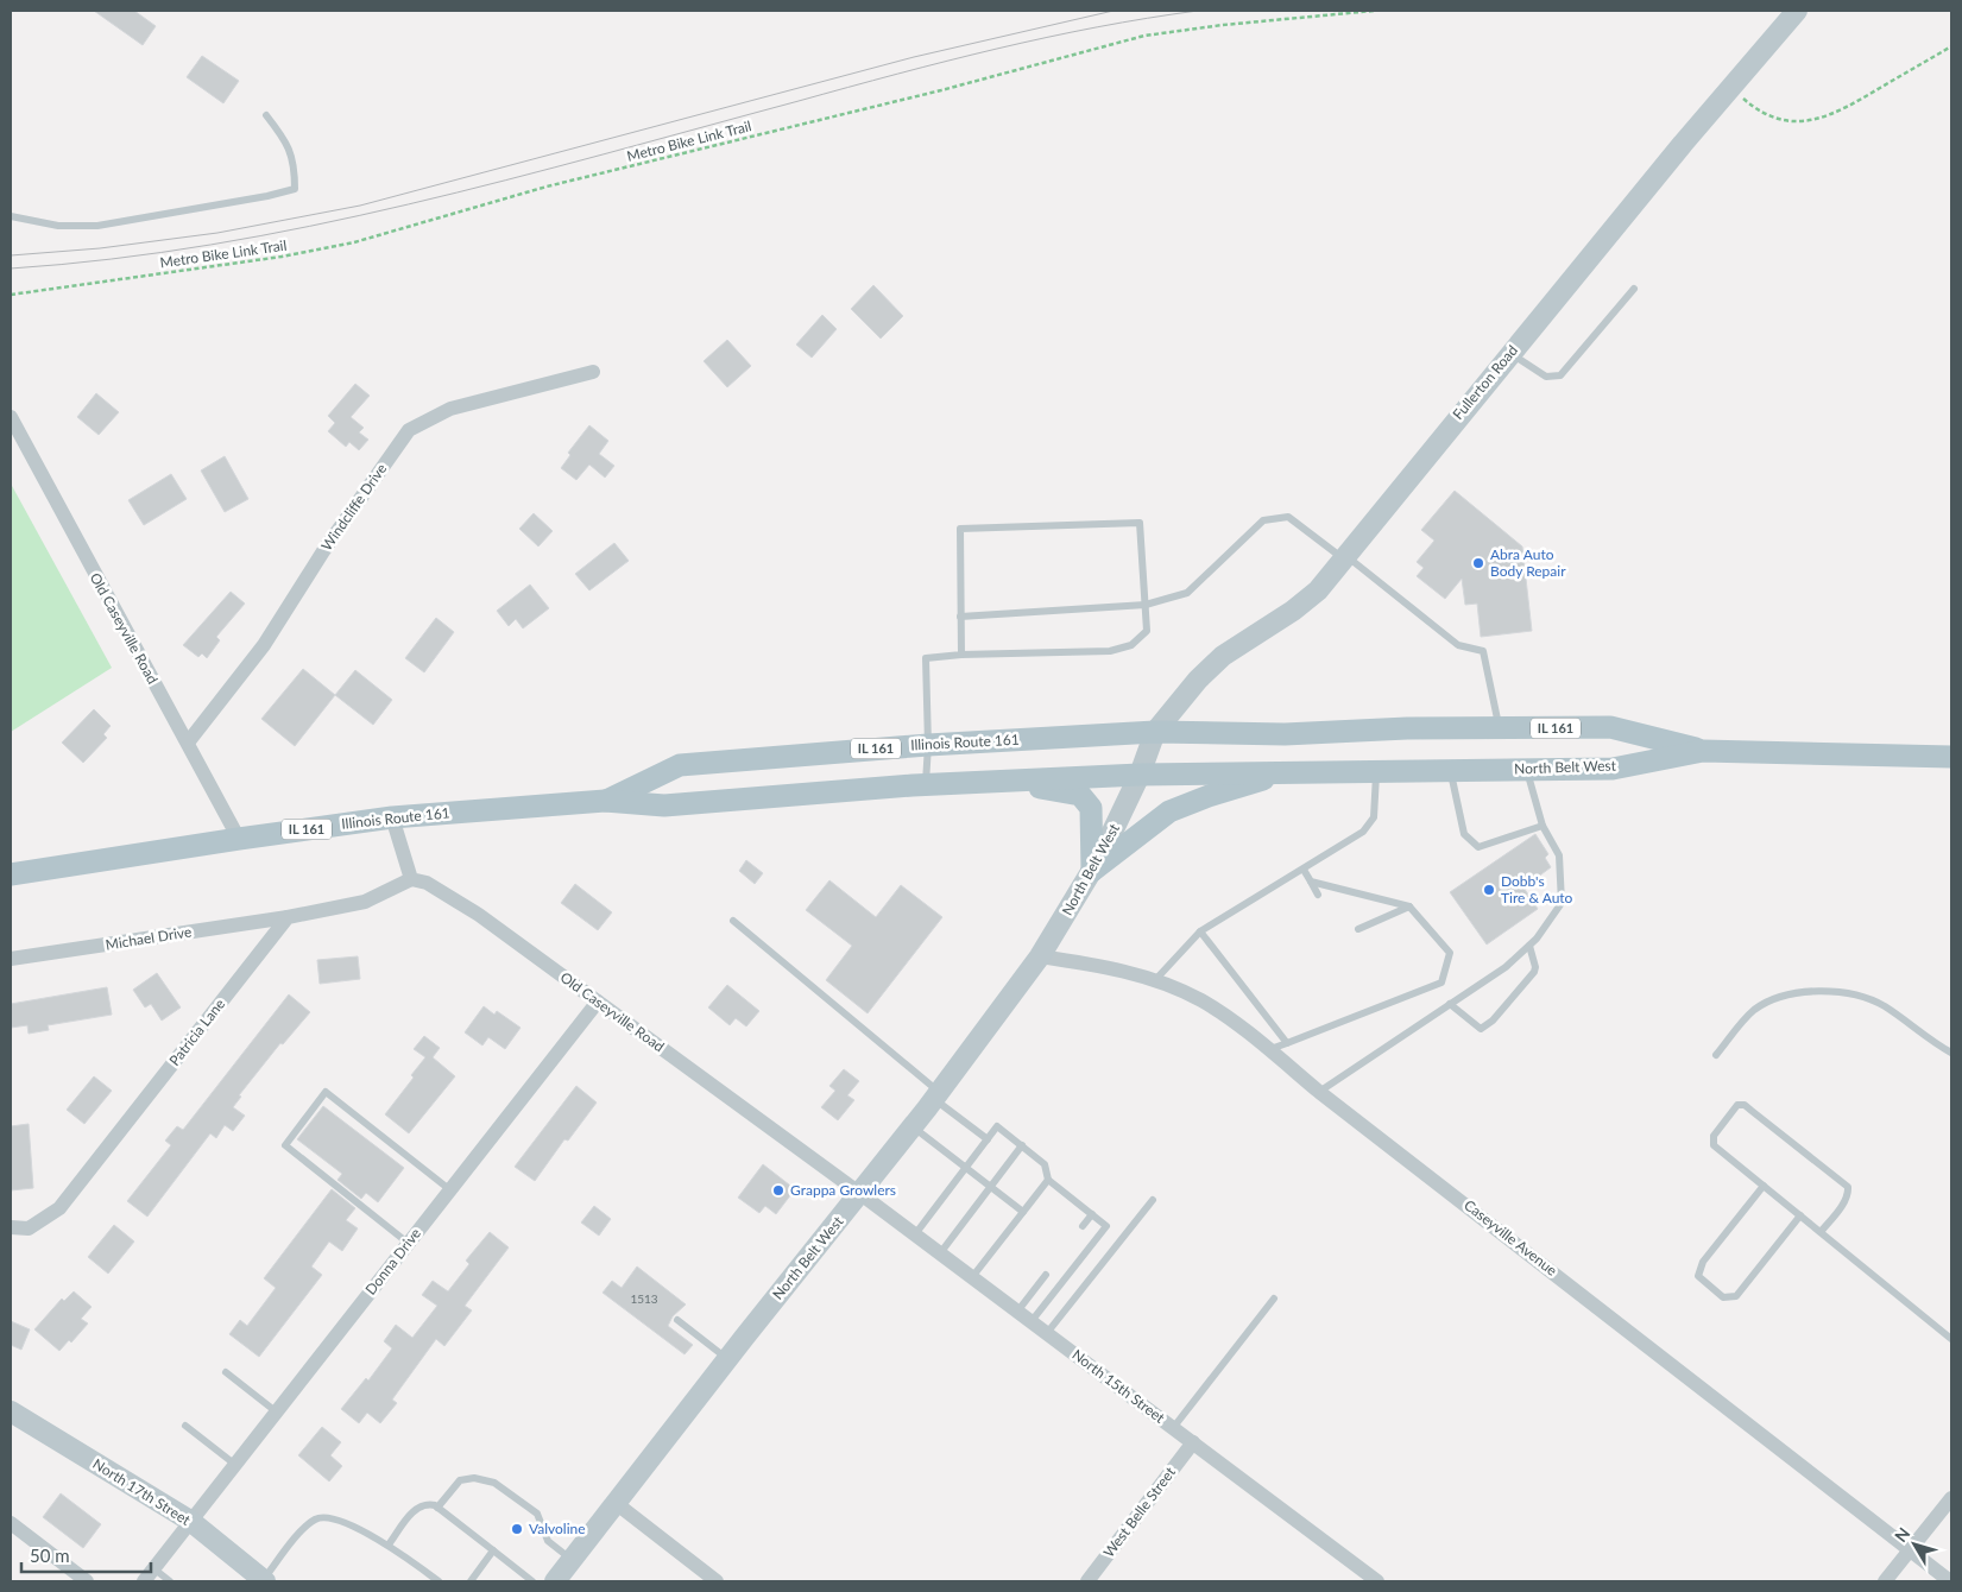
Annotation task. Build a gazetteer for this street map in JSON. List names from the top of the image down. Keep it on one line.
{"streets":{"main road":["IL 161","Illinois Route 161","North Belt West"],"street":["Fullerton Road","Windcliffe Drive","Old Caseyville Road","Michael Drive","Patricia Lane","Caseyville Avenue","Donna Drive","North 15th Street","North 17th Street","West Belle Street"],"path":["Metro Bike Link Trail"]},"crossings":[["Fullerton Road","Illinois Route 161"],["Fullerton Road","North Belt West"],["Windcliffe Drive","Old Caseyville Road"],["Old Caseyville Road","Illinois Route 161"],["Old Caseyville Road","North Belt West"],["Old Caseyville Road","Donna Drive"],["Old Caseyville Road","North 15th Street"],["Illinois Route 161","North Belt West"],["North Belt West","Caseyville Avenue"],["North Belt West","North 15th Street"],["Michael Drive","Patricia Lane"],["Donna Drive","North 17th Street"],["North 15th Street","West Belle Street"]],"places":["Abra Auto Body Repair","Dobb's Tire & Auto","Grappa Growlers","Valvoline"],"house_numbers":["1513"],"scale_bar":"50 m","north":"top left"}
